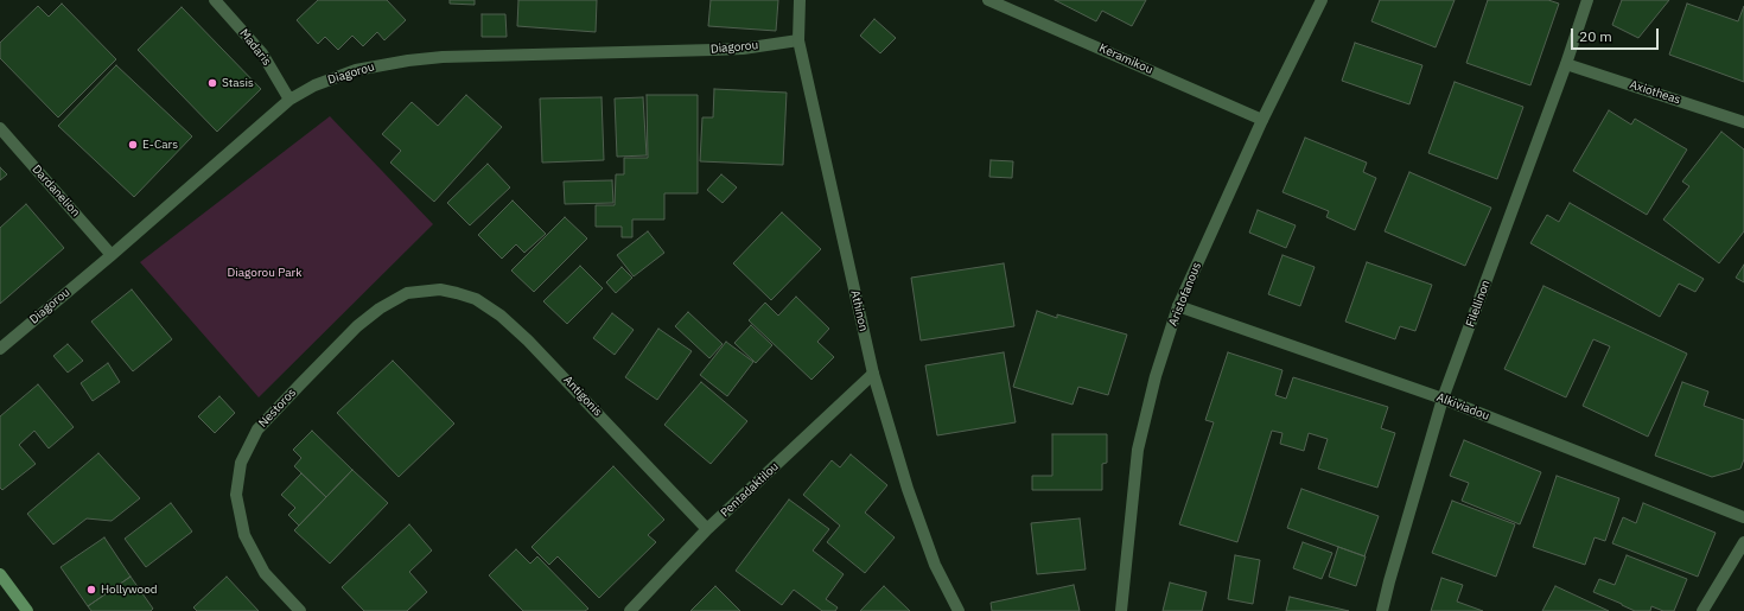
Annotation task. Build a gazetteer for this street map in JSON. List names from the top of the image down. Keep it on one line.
{"streets":{"street":["Madaris","Diagorou","Keramikou","Axiotheas","Dardanelion","Aristofanous","Filellinon","Athinon","Antigonis","Alkiviadou","Nestoros","Pentadaktilou"]},"crossings":[["Madaris","Diagorou"],["Diagorou","Dardanelion"],["Diagorou","Athinon"],["Keramikou","Aristofanous"],["Axiotheas","Filellinon"],["Aristofanous","Alkiviadou"],["Filellinon","Alkiviadou"],["Athinon","Pentadaktilou"],["Antigonis","Nestoros"],["Antigonis","Pentadaktilou"]],"parks":["Diagorou Park"],"places":["Stasis","E-Cars","Hollywood"],"scale_bar":"20 m"}
